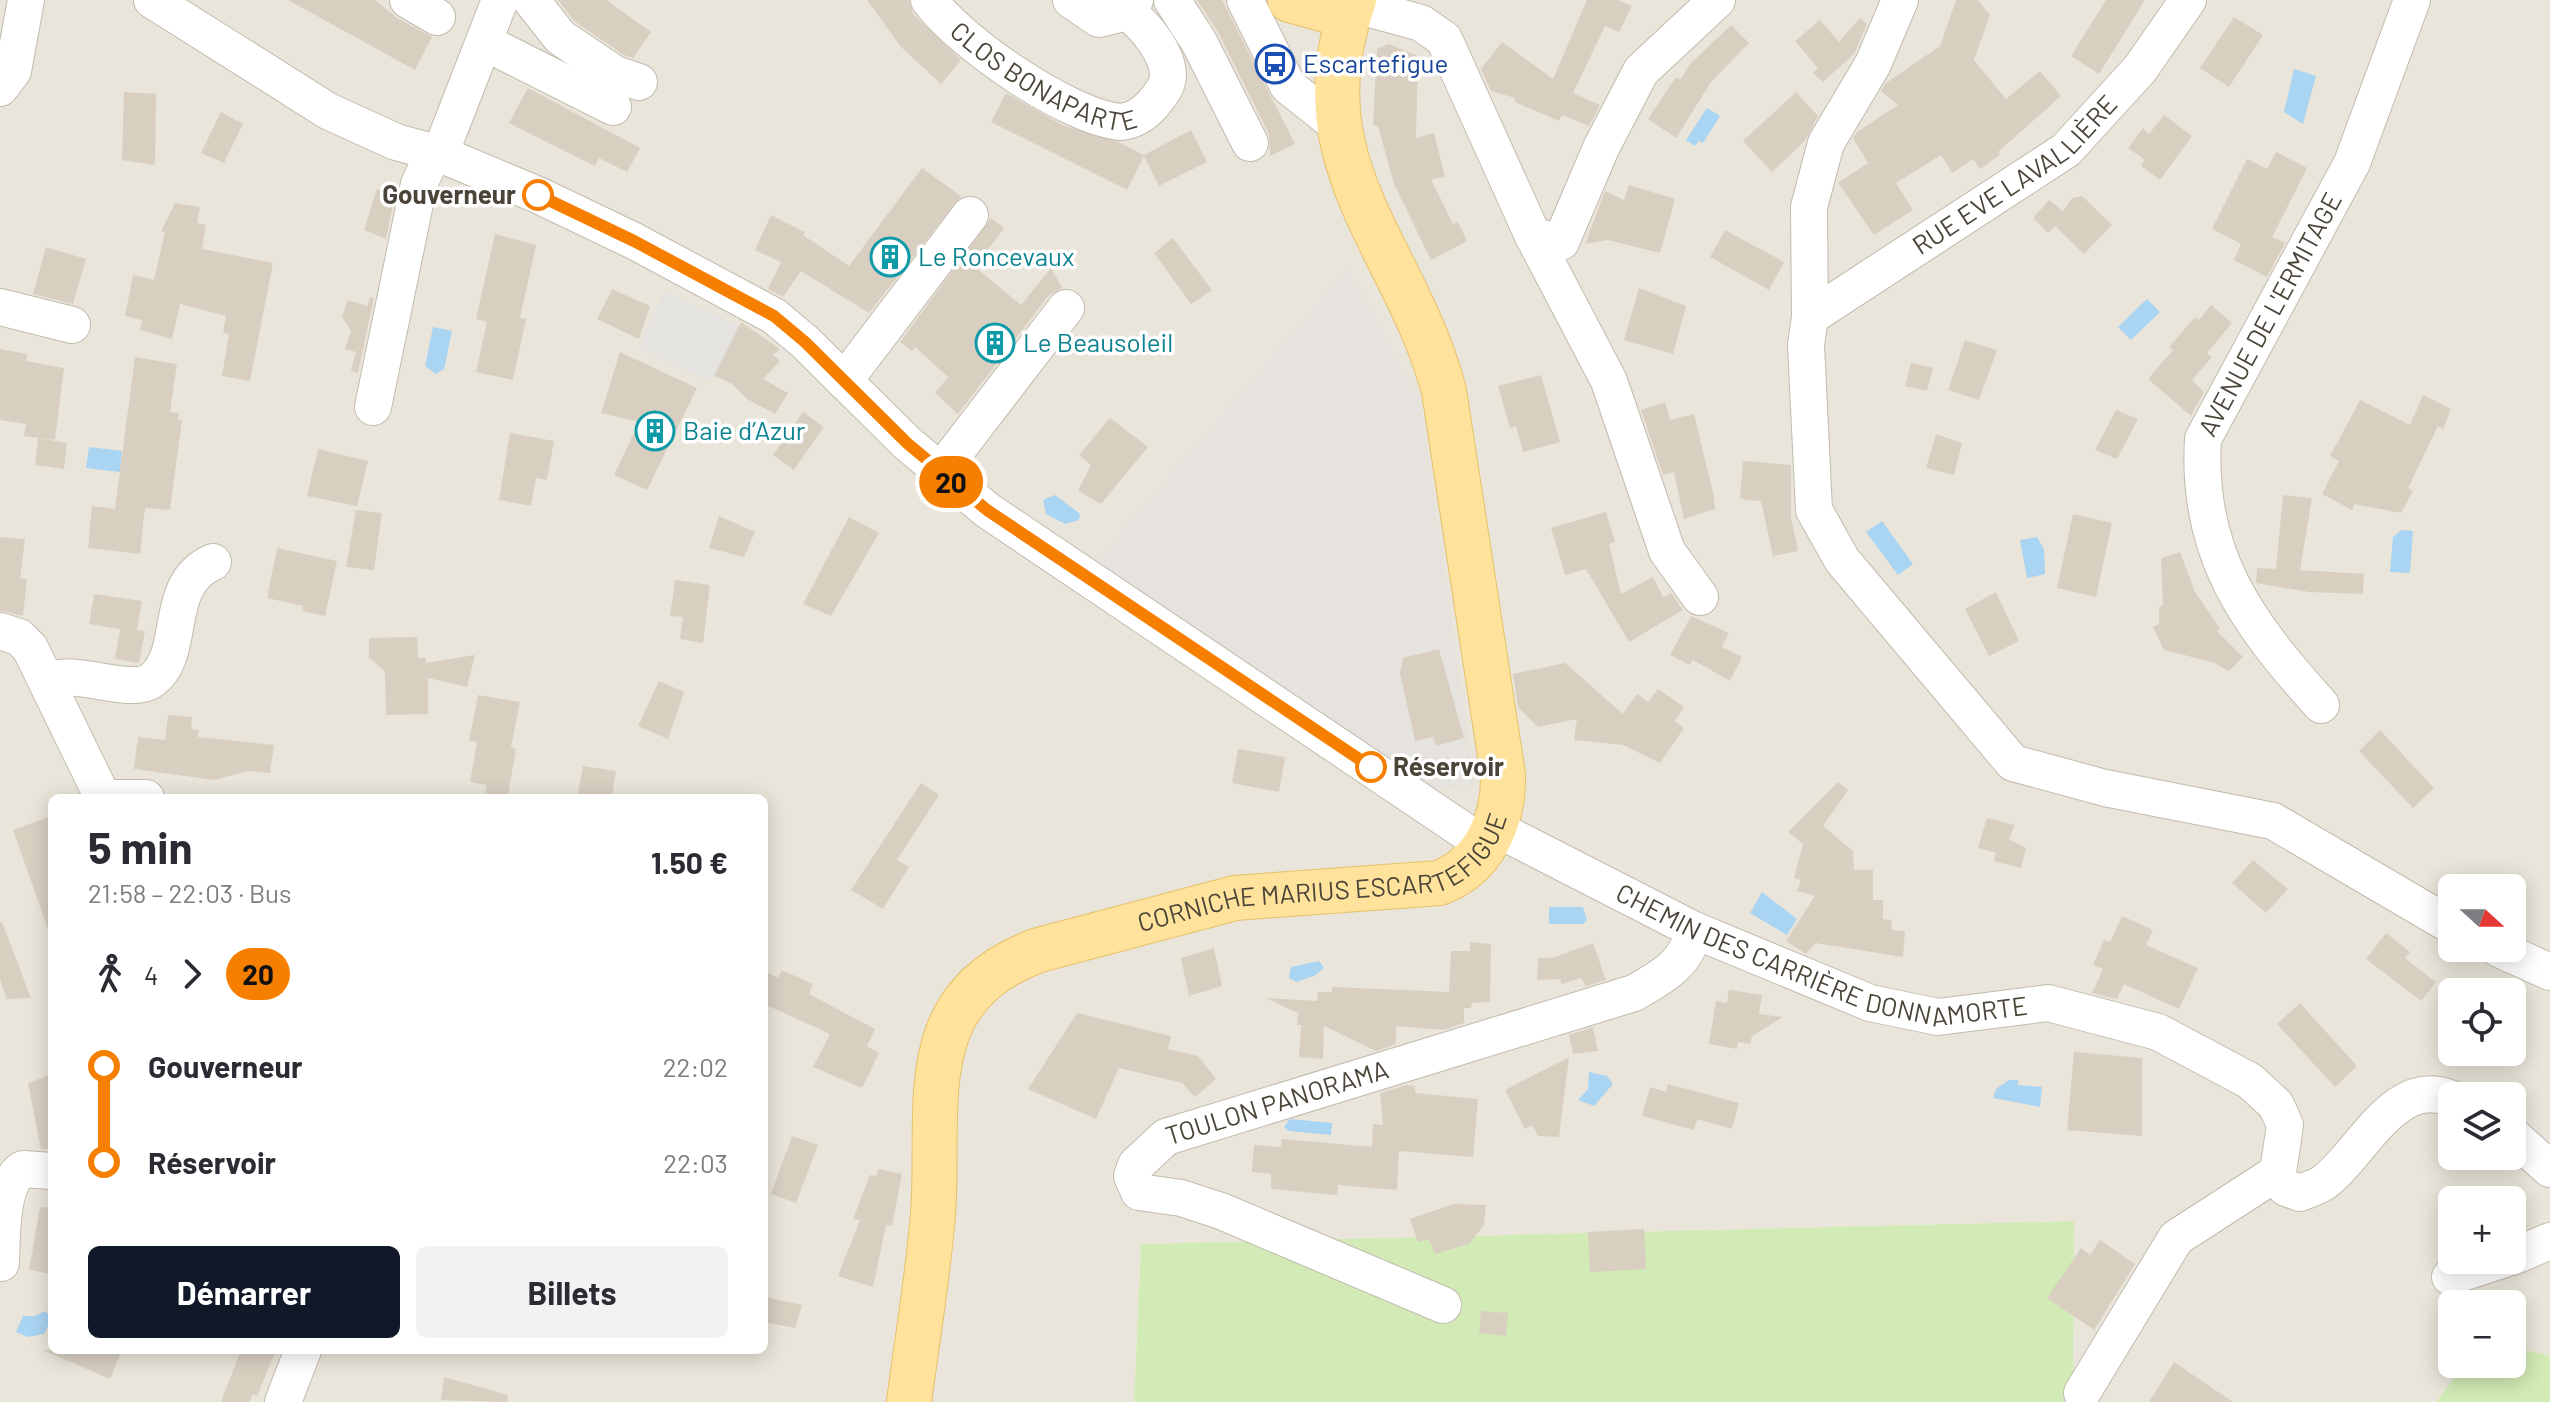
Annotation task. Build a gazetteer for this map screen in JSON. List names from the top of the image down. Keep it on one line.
{"streets":{"main road":["CORNICHE MARIUS ESCARTEFIGUE"],"street":["CLOS BONAPARTE","RUE EVE LAVALLIÈRE","AVENUE DE L'ERMITAGE","CHEMIN DES CARRIÈRE DONNAMORTE","TOULON PANORAMA"]},"crossings":[["CORNICHE MARIUS ESCARTEFIGUE","CHEMIN DES CARRIÈRE DONNAMORTE"],["CHEMIN DES CARRIÈRE DONNAMORTE","TOULON PANORAMA"]],"places":{"bus stop":["Escartefigue"],"other":["Gouverneur","Réservoir"],"building":["Le Roncevaux","Le Beausoleil","Baie d’Azur"]},"lines":["bus line 20"],"north":"right","page":{"on_map":"20","heading":["5 min","21:58 – 22:03 · Bus","1.50 €"],"map_buttons":["+","−"],"legs":["4","20"],"list":[{"name":"Gouverneur","value":"22:02"},{"name":"Réservoir","value":"22:03"}],"buttons":["Démarrer","Billets"]}}
